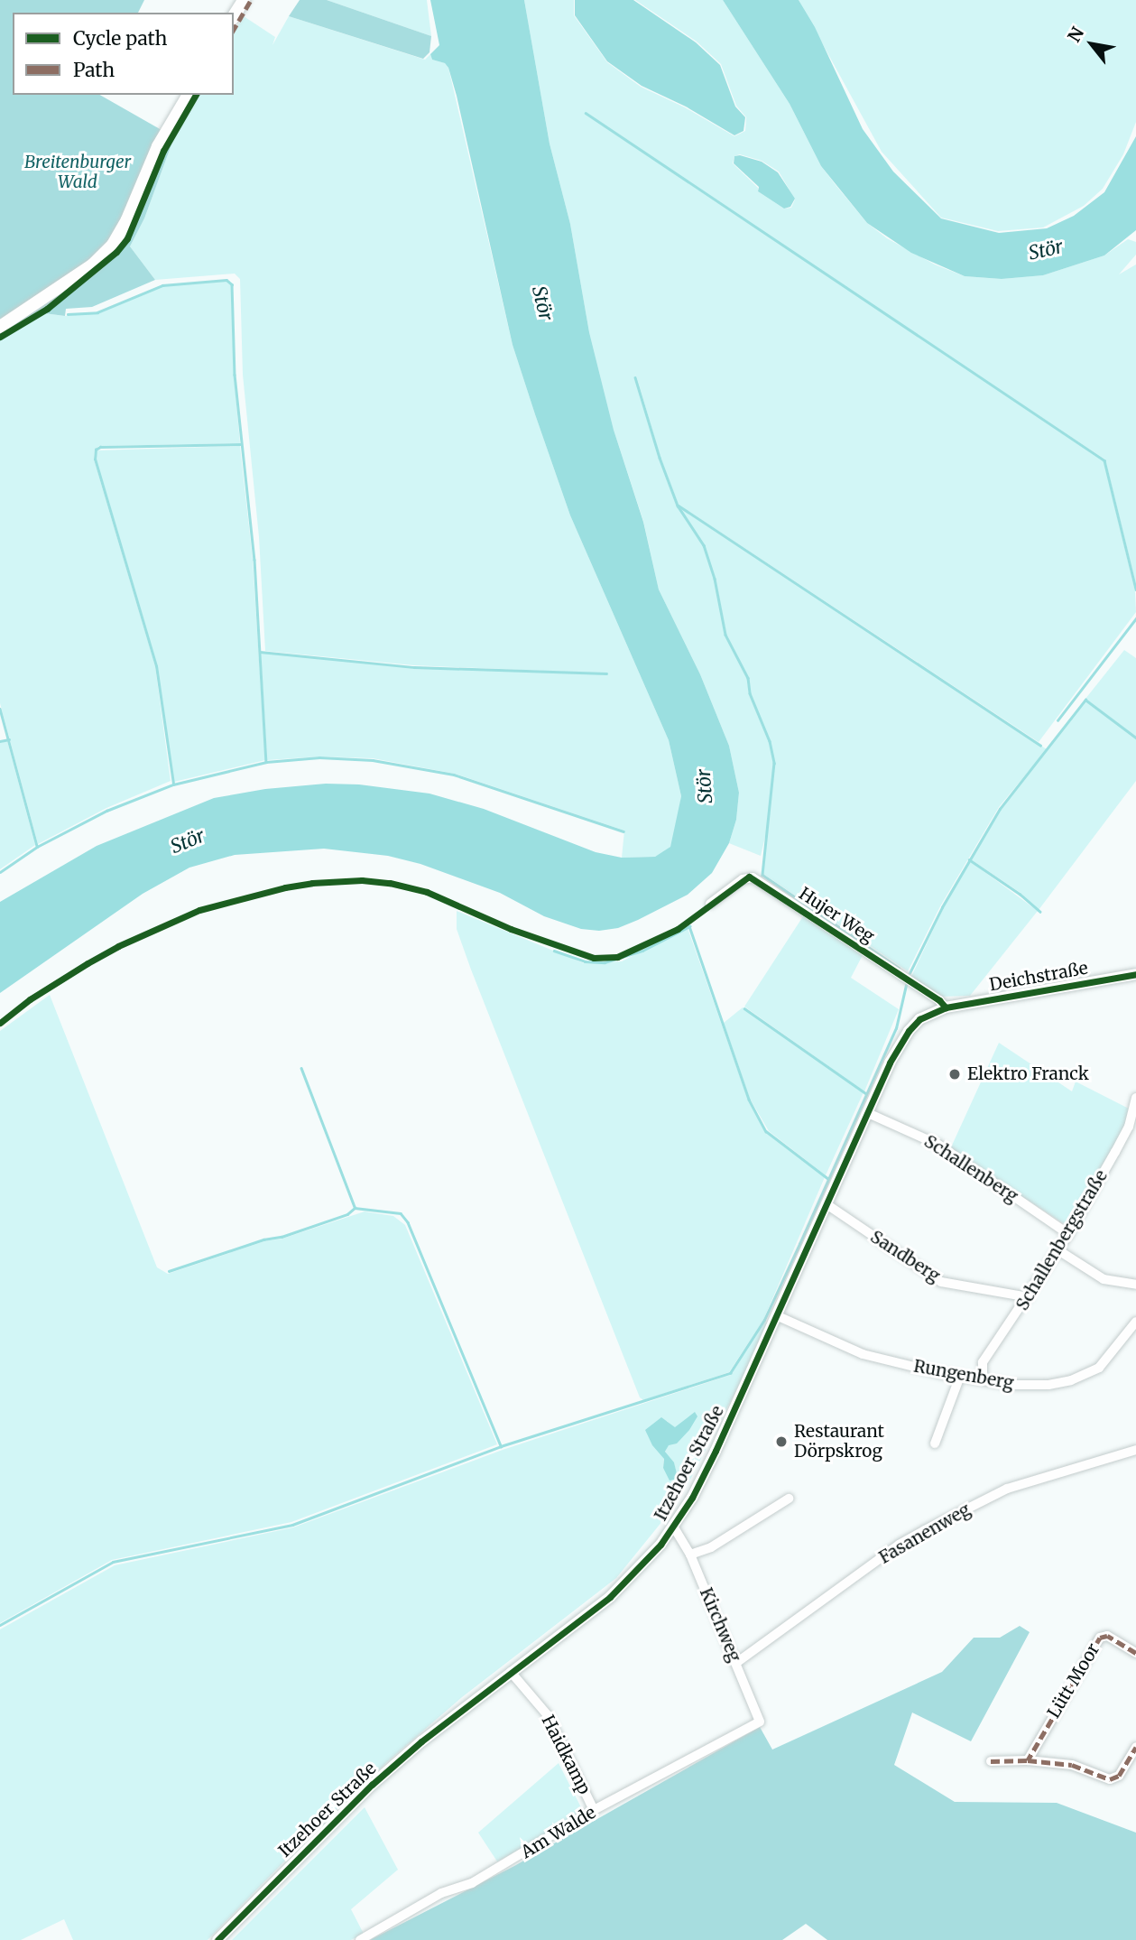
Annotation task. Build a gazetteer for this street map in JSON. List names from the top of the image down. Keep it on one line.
{"streets":{"street":["Hujer Weg","Deichstraße","Schallenberg","Schallenbergstraße","Sandberg","Rungenberg","Itzehoer Straße","Fasanenweg","Kirchweg","Lütt Moor","Haidkamp","Am Walde"]},"crossings":[["Hujer Weg","Deichstraße"],["Hujer Weg","Itzehoer Straße"],["Deichstraße","Itzehoer Straße"],["Schallenberg","Schallenbergstraße"],["Schallenberg","Itzehoer Straße"],["Schallenbergstraße","Sandberg"],["Schallenbergstraße","Rungenberg"],["Sandberg","Itzehoer Straße"],["Rungenberg","Itzehoer Straße"],["Itzehoer Straße","Kirchweg"],["Itzehoer Straße","Haidkamp"],["Fasanenweg","Kirchweg"],["Kirchweg","Am Walde"],["Haidkamp","Am Walde"]],"water":["Stör"],"parks":["Breitenburger Wald"],"places":["Elektro Franck","Restaurant Dörpskrog"],"legend":["Cycle path","Path"],"north":"top left"}
